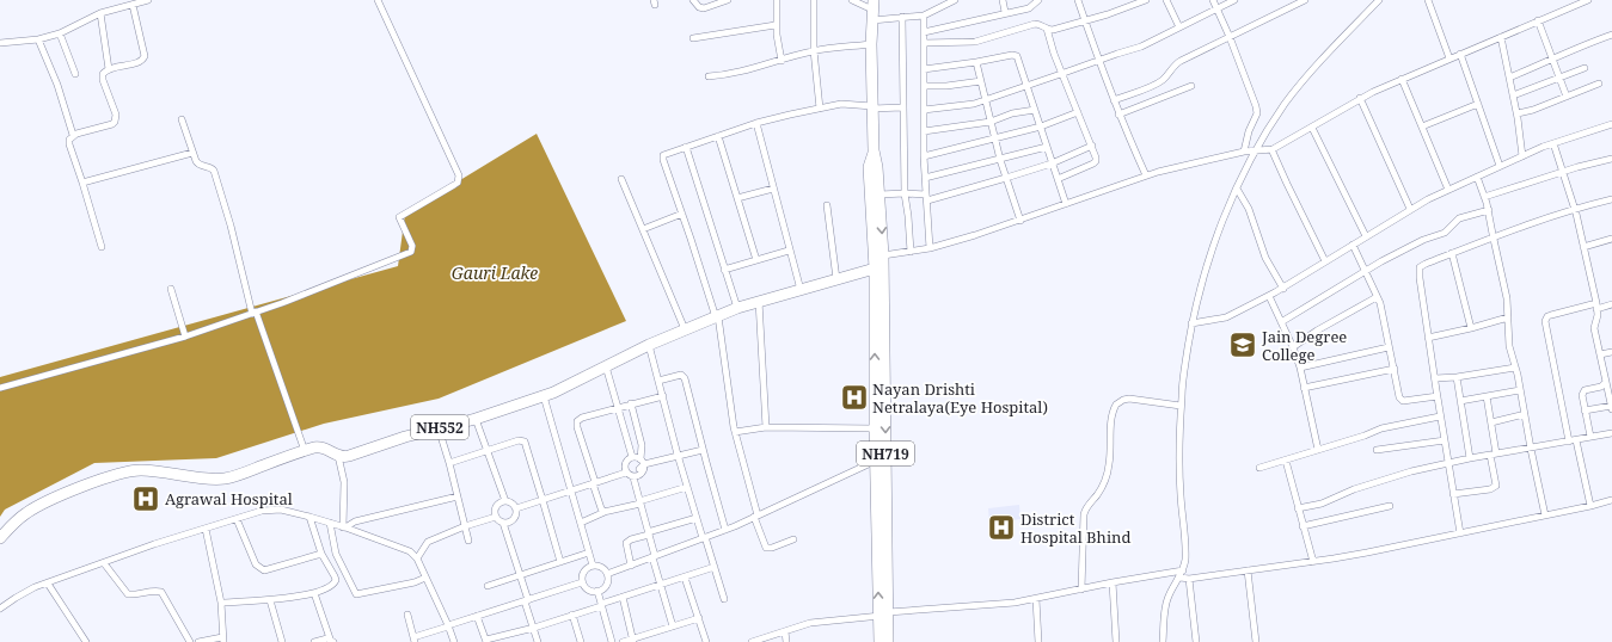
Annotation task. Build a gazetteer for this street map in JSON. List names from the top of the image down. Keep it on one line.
{"streets":{"highway":["NH552","NH719"]},"crossings":[["NH552","NH719"]],"water":["Gauri Lake"],"places":{"school or university":["Jain Degree College"],"hospital":["Nayan Drishti Netralaya(Eye Hospital)","Agrawal Hospital","District Hospital Bhind"]}}
